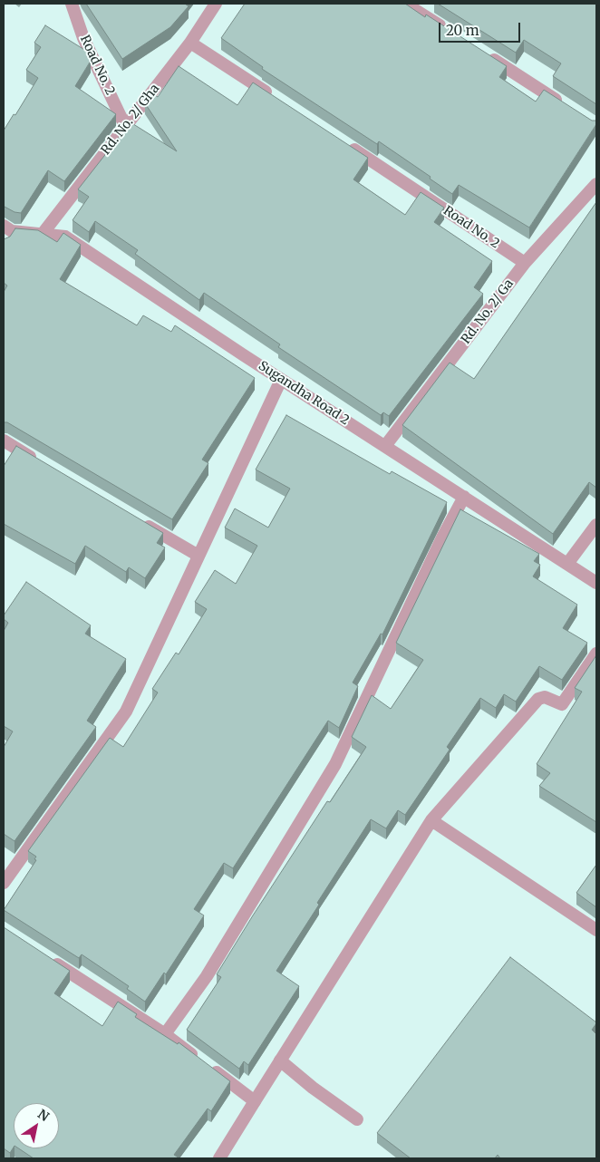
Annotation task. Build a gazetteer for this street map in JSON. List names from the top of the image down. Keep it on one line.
{"streets":{"street":["Road No. 2","Rd. No. 2/ Gha","Rd. No. 2/ Ga","Sugandha Road 2"]},"crossings":[["Road No. 2","Rd. No. 2/ Gha"],["Road No. 2","Rd. No. 2/ Ga"],["Rd. No. 2/ Gha","Sugandha Road 2"],["Rd. No. 2/ Ga","Sugandha Road 2"]],"scale_bar":"20 m","north":"top right"}
